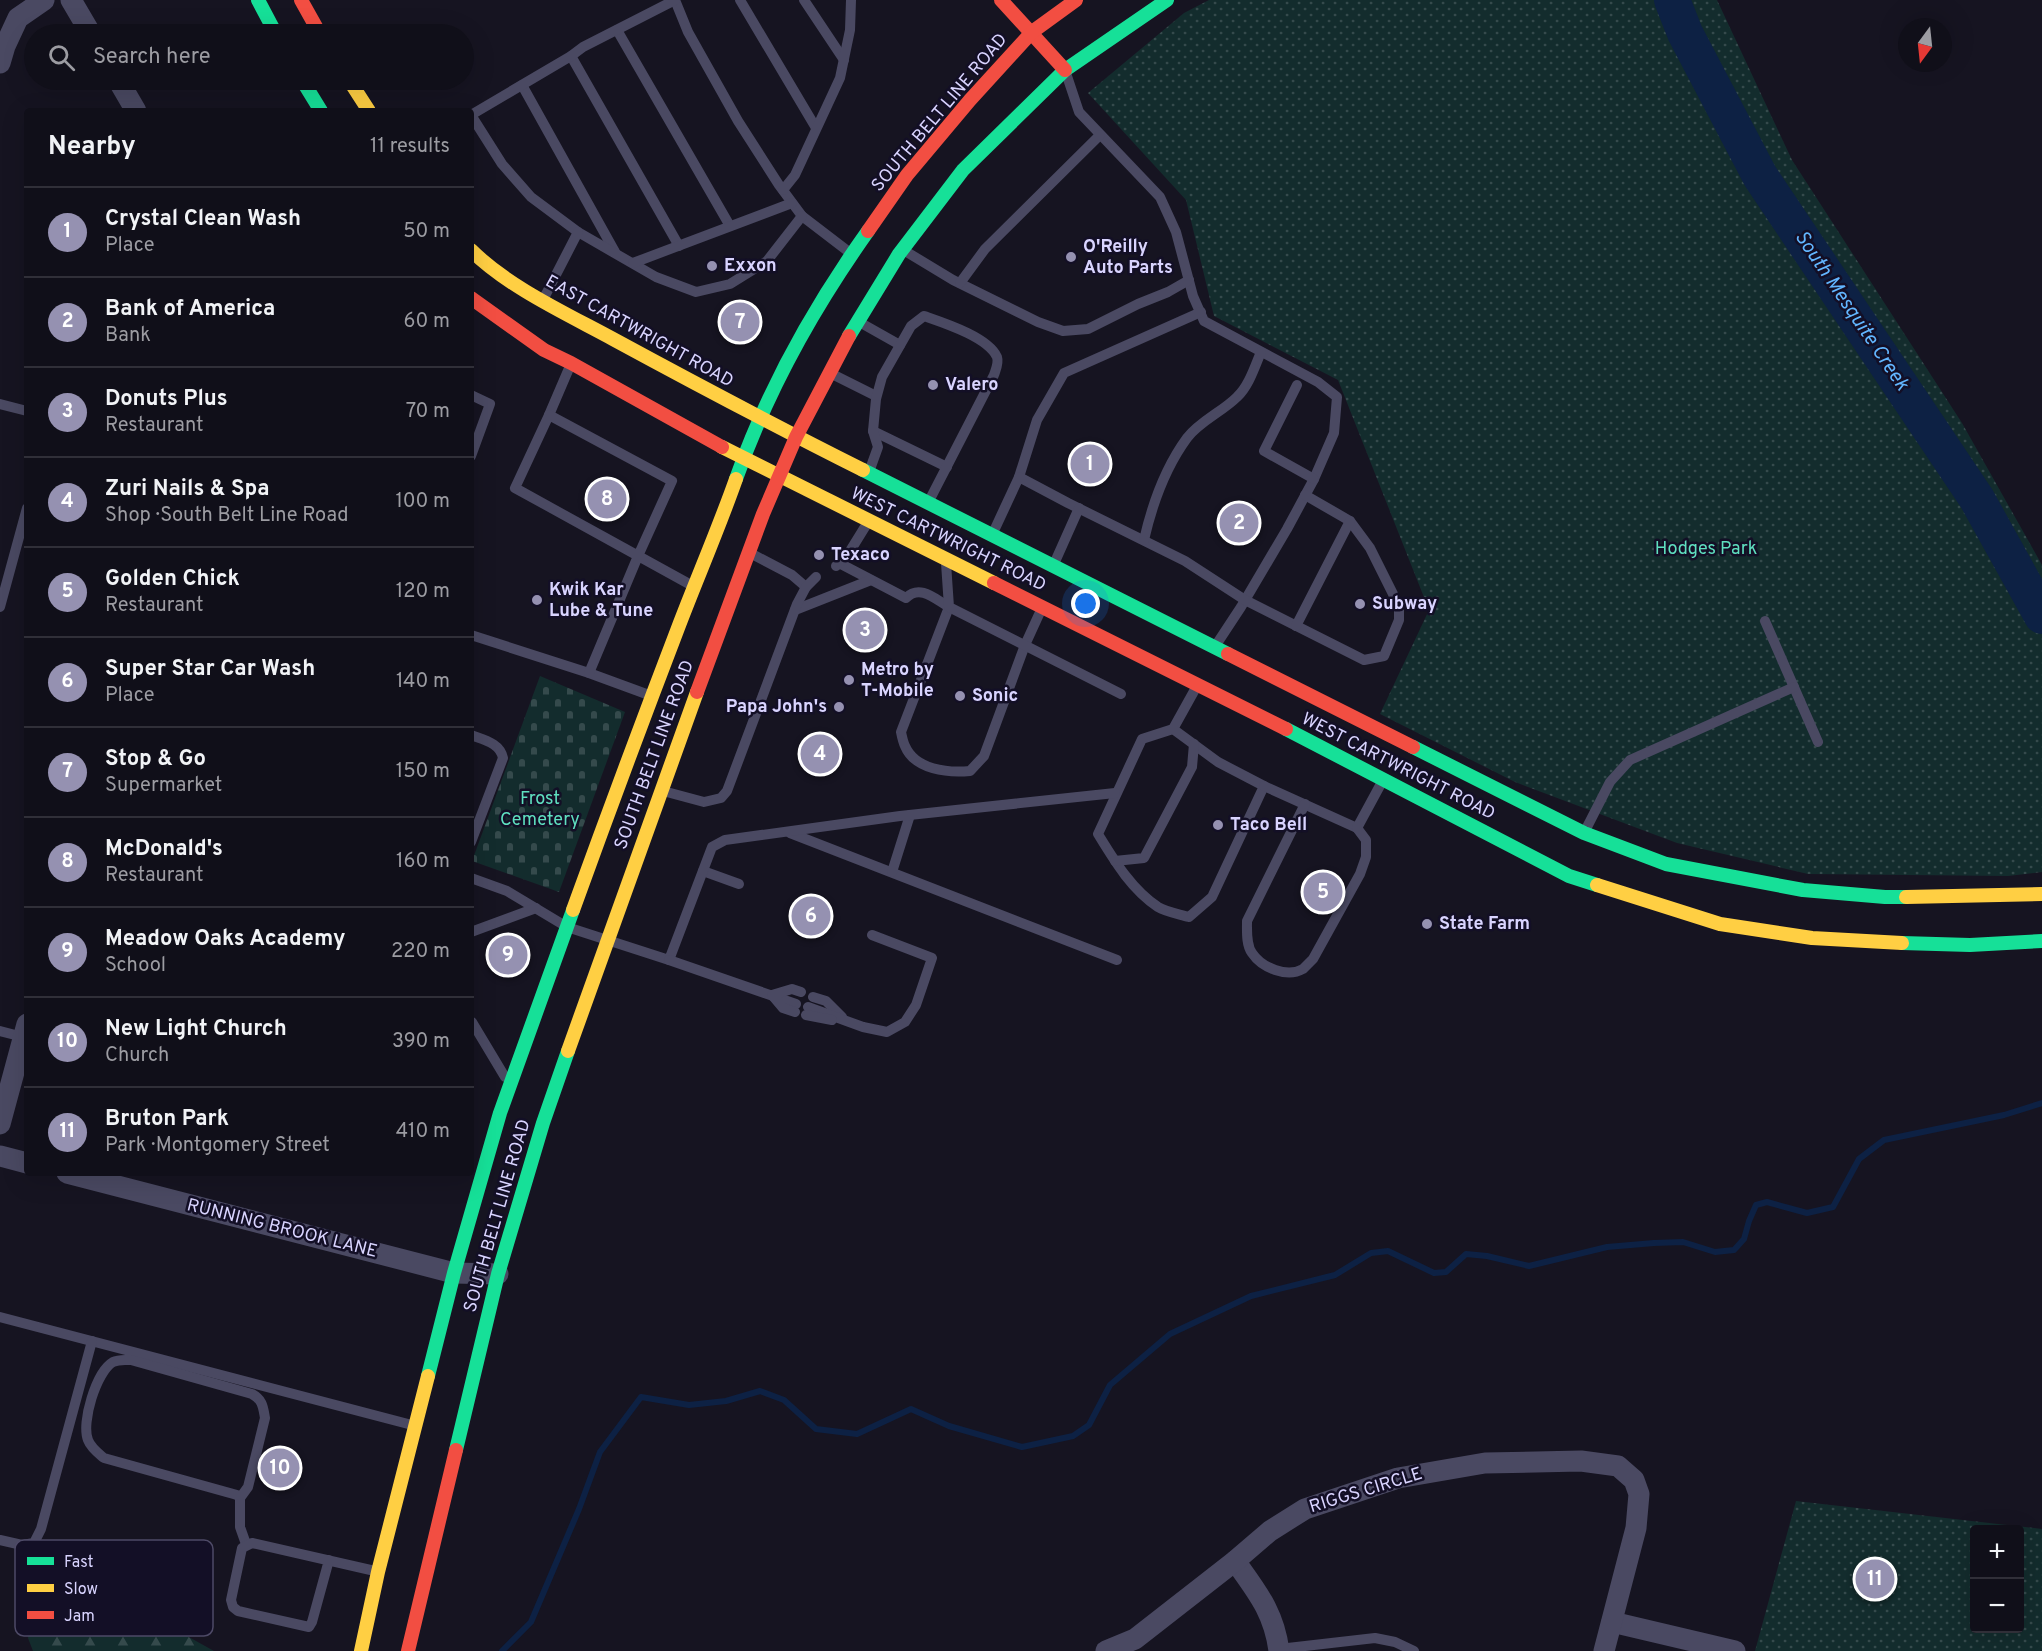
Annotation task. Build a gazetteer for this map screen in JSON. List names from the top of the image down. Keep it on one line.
{"streets":{"main road":["SOUTH BELT LINE ROAD","EAST CARTWRIGHT ROAD","WEST CARTWRIGHT ROAD"],"street":["RUNNING BROOK LANE","RIGGS CIRCLE"]},"crossings":[["SOUTH BELT LINE ROAD","EAST CARTWRIGHT ROAD"],["SOUTH BELT LINE ROAD","WEST CARTWRIGHT ROAD"],["SOUTH BELT LINE ROAD","RUNNING BROOK LANE"],["EAST CARTWRIGHT ROAD","WEST CARTWRIGHT ROAD"]],"water":["South Mesquite Creek"],"parks":["Hodges Park","Frost Cemetery"],"places":["O'Reilly Auto Parts","Exxon","Valero","Texaco","Kwik Kar Lube & Tune","Subway","Metro by T-Mobile","Sonic","Papa John's","Taco Bell","State Farm"],"legend":["Fast","Slow","Jam"],"north":"bottom","page":{"search":"Search here","heading":["Nearby","11 results"],"list":[{"mark":"1","name":"Crystal Clean Wash","note":"Place","value":"50 m"},{"mark":"2","name":"Bank of America","note":"Bank","value":"60 m"},{"mark":"3","name":"Donuts Plus","note":"Restaurant","value":"70 m"},{"mark":"4","name":"Zuri Nails & Spa","note":"Shop · South Belt Line Road","value":"100 m"},{"mark":"5","name":"Golden Chick","note":"Restaurant","value":"120 m"},{"mark":"6","name":"Super Star Car Wash","note":"Place","value":"140 m"},{"mark":"7","name":"Stop & Go","note":"Supermarket","value":"150 m"},{"mark":"8","name":"McDonald's","note":"Restaurant","value":"160 m"},{"mark":"9","name":"Meadow Oaks Academy","note":"School","value":"220 m"},{"mark":"10","name":"New Light Church","note":"Church","value":"390 m"},{"mark":"11","name":"Bruton Park","note":"Park · Montgomery Street","value":"410 m"}],"pins":["7","1","8","2","3","4","5","6","9","10","11"],"map_buttons":["+","−"]}}
